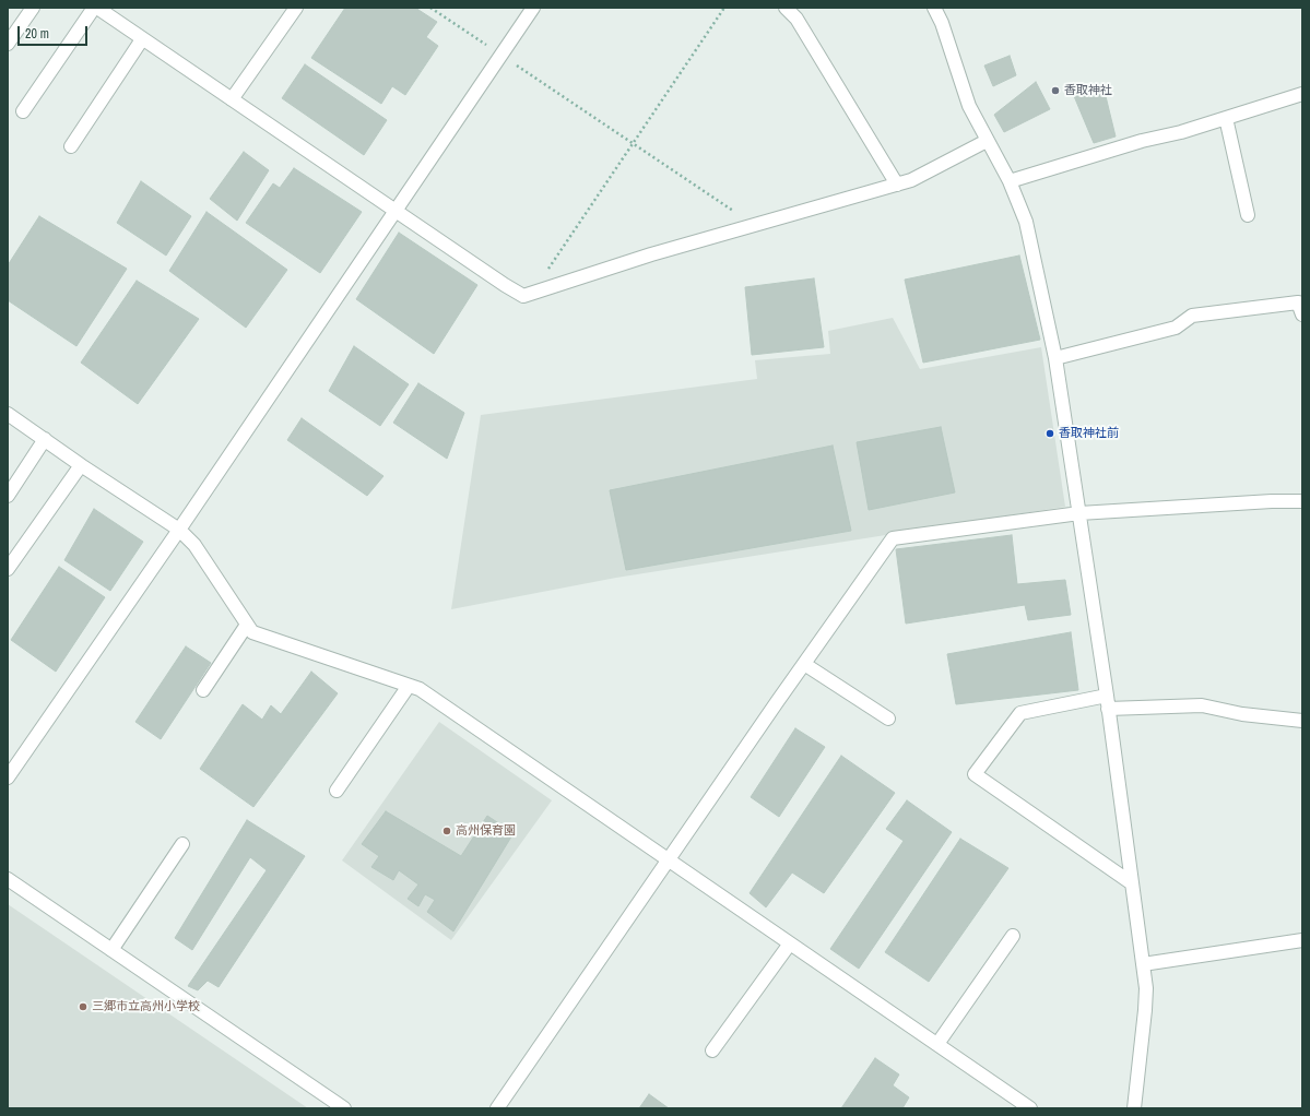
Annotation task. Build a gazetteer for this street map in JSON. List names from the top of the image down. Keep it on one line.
{"places":["香取神社","香取神社前","高州保育園","三郷市立高州小学校"],"scale_bar":"20 m"}
